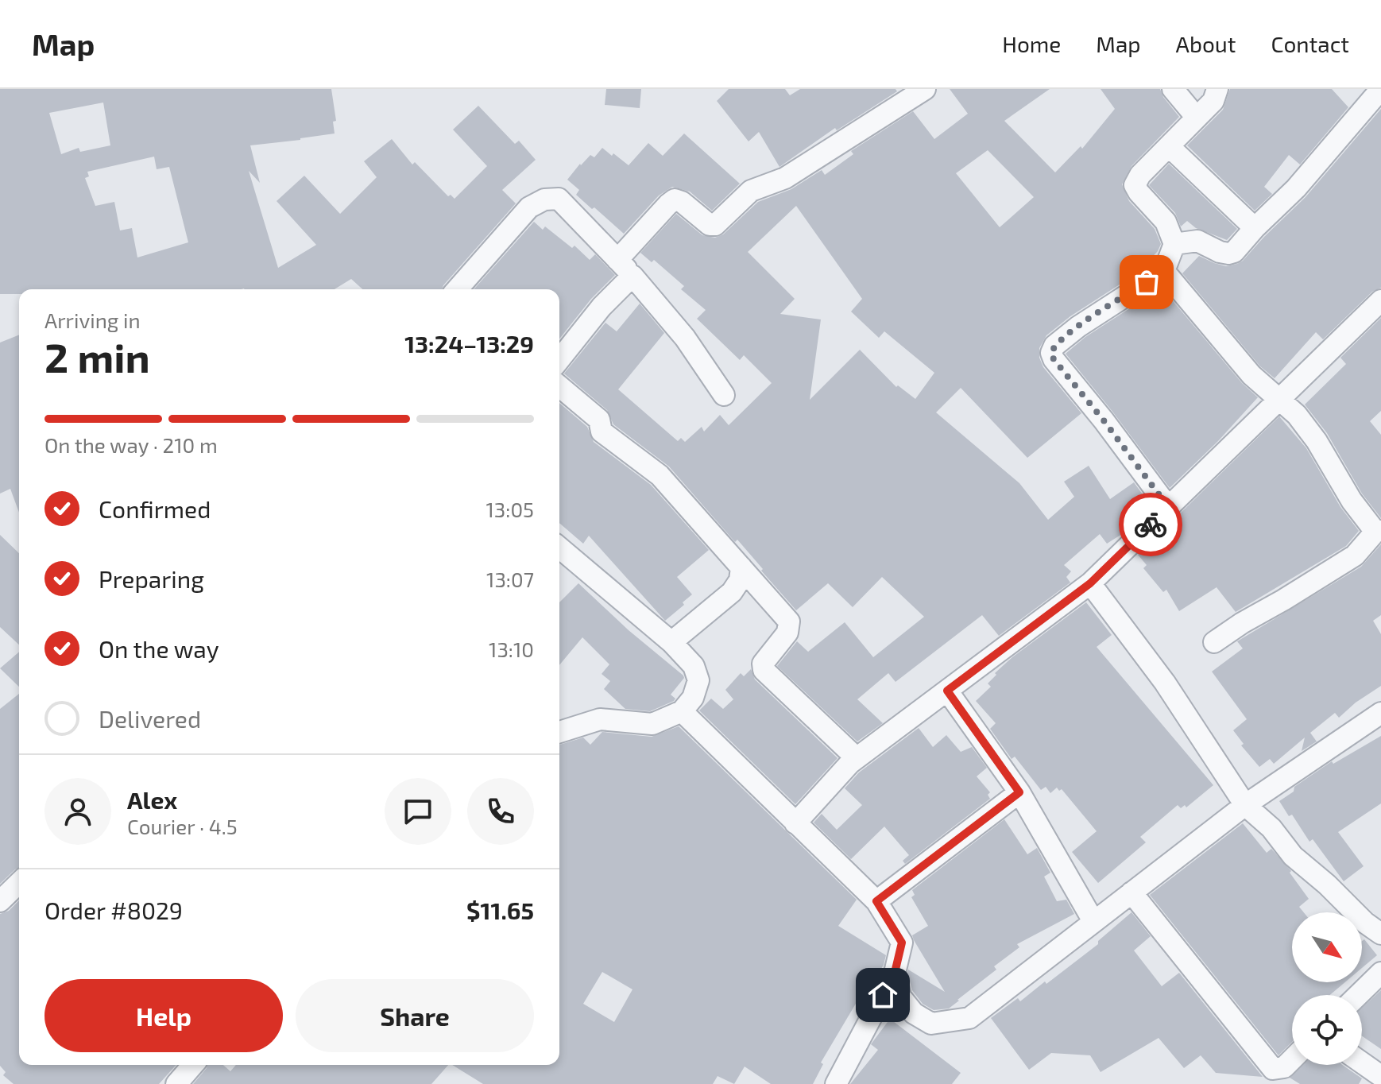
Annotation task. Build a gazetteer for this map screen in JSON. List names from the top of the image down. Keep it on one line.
{"north":"bottom right","page":{"header":"Map","nav":["Home","Map","About","Contact"],"heading":["2 min","Arriving in","13:24–13:29"],"panel":["Alex","Courier · 4.5","Order #8029","$11.65"],"bar":"On the way · 210 m","list":[["Confirmed","13:05"],["Preparing","13:07"],["On the way","13:10"],"Delivered"],"buttons":["Help","Share"]}}
